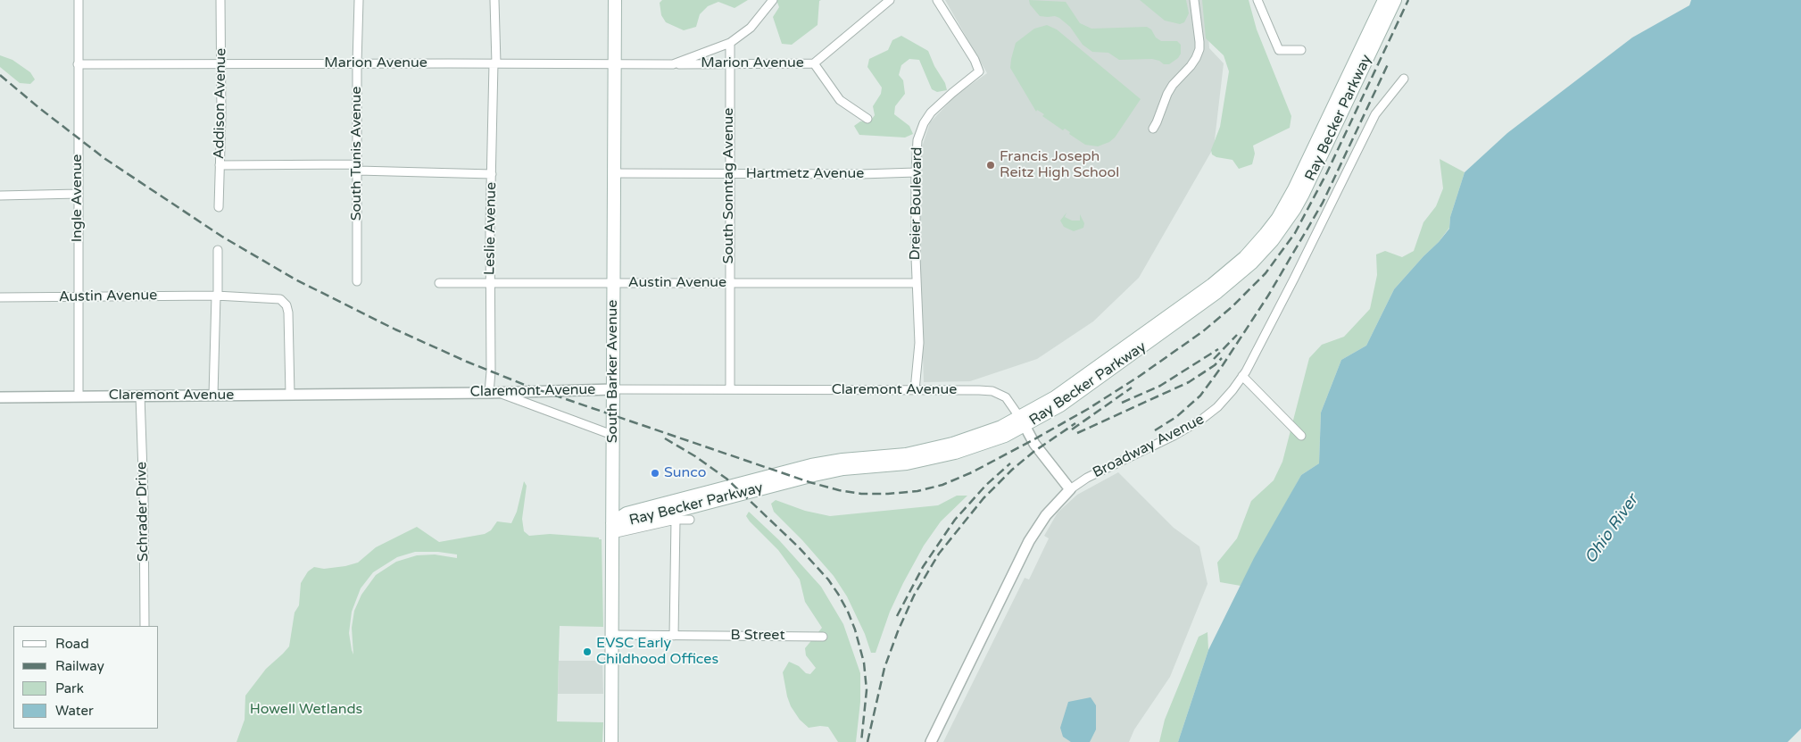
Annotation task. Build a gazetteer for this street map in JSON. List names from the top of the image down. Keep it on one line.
{"streets":{"main road":["Ray Becker Parkway","South Barker Avenue"],"street":["Marion Avenue","Addison Avenue","South Tunis Avenue","Hartmetz Avenue","South Sonntag Avenue","Ingle Avenue","Dreier Boulevard","Leslie Avenue","Austin Avenue","Claremont Avenue","Broadway Avenue","Schrader Drive","B Street"]},"crossings":[["Marion Avenue","Addison Avenue"],["Marion Avenue","South Tunis Avenue"],["Marion Avenue","South Sonntag Avenue"],["Marion Avenue","Ingle Avenue"],["Marion Avenue","Leslie Avenue"],["Marion Avenue","South Barker Avenue"],["Ray Becker Parkway","South Barker Avenue"],["Ray Becker Parkway","Claremont Avenue"],["Hartmetz Avenue","South Sonntag Avenue"],["Hartmetz Avenue","Dreier Boulevard"],["Hartmetz Avenue","South Barker Avenue"],["South Sonntag Avenue","Austin Avenue"],["South Sonntag Avenue","Claremont Avenue"],["Ingle Avenue","Austin Avenue"],["Ingle Avenue","Claremont Avenue"],["Dreier Boulevard","Austin Avenue"],["Dreier Boulevard","Claremont Avenue"],["Leslie Avenue","Austin Avenue"],["Leslie Avenue","Claremont Avenue"],["Austin Avenue","South Barker Avenue"],["Austin Avenue","Claremont Avenue"],["South Barker Avenue","Claremont Avenue"],["South Barker Avenue","B Street"],["Claremont Avenue","Broadway Avenue"],["Claremont Avenue","Schrader Drive"]],"water":["Ohio River"],"parks":["Howell Wetlands"],"places":["Francis Joseph Reitz High School","Sunco","EVSC Early Childhood Offices"],"legend":["Road","Railway","Park","Water"]}
